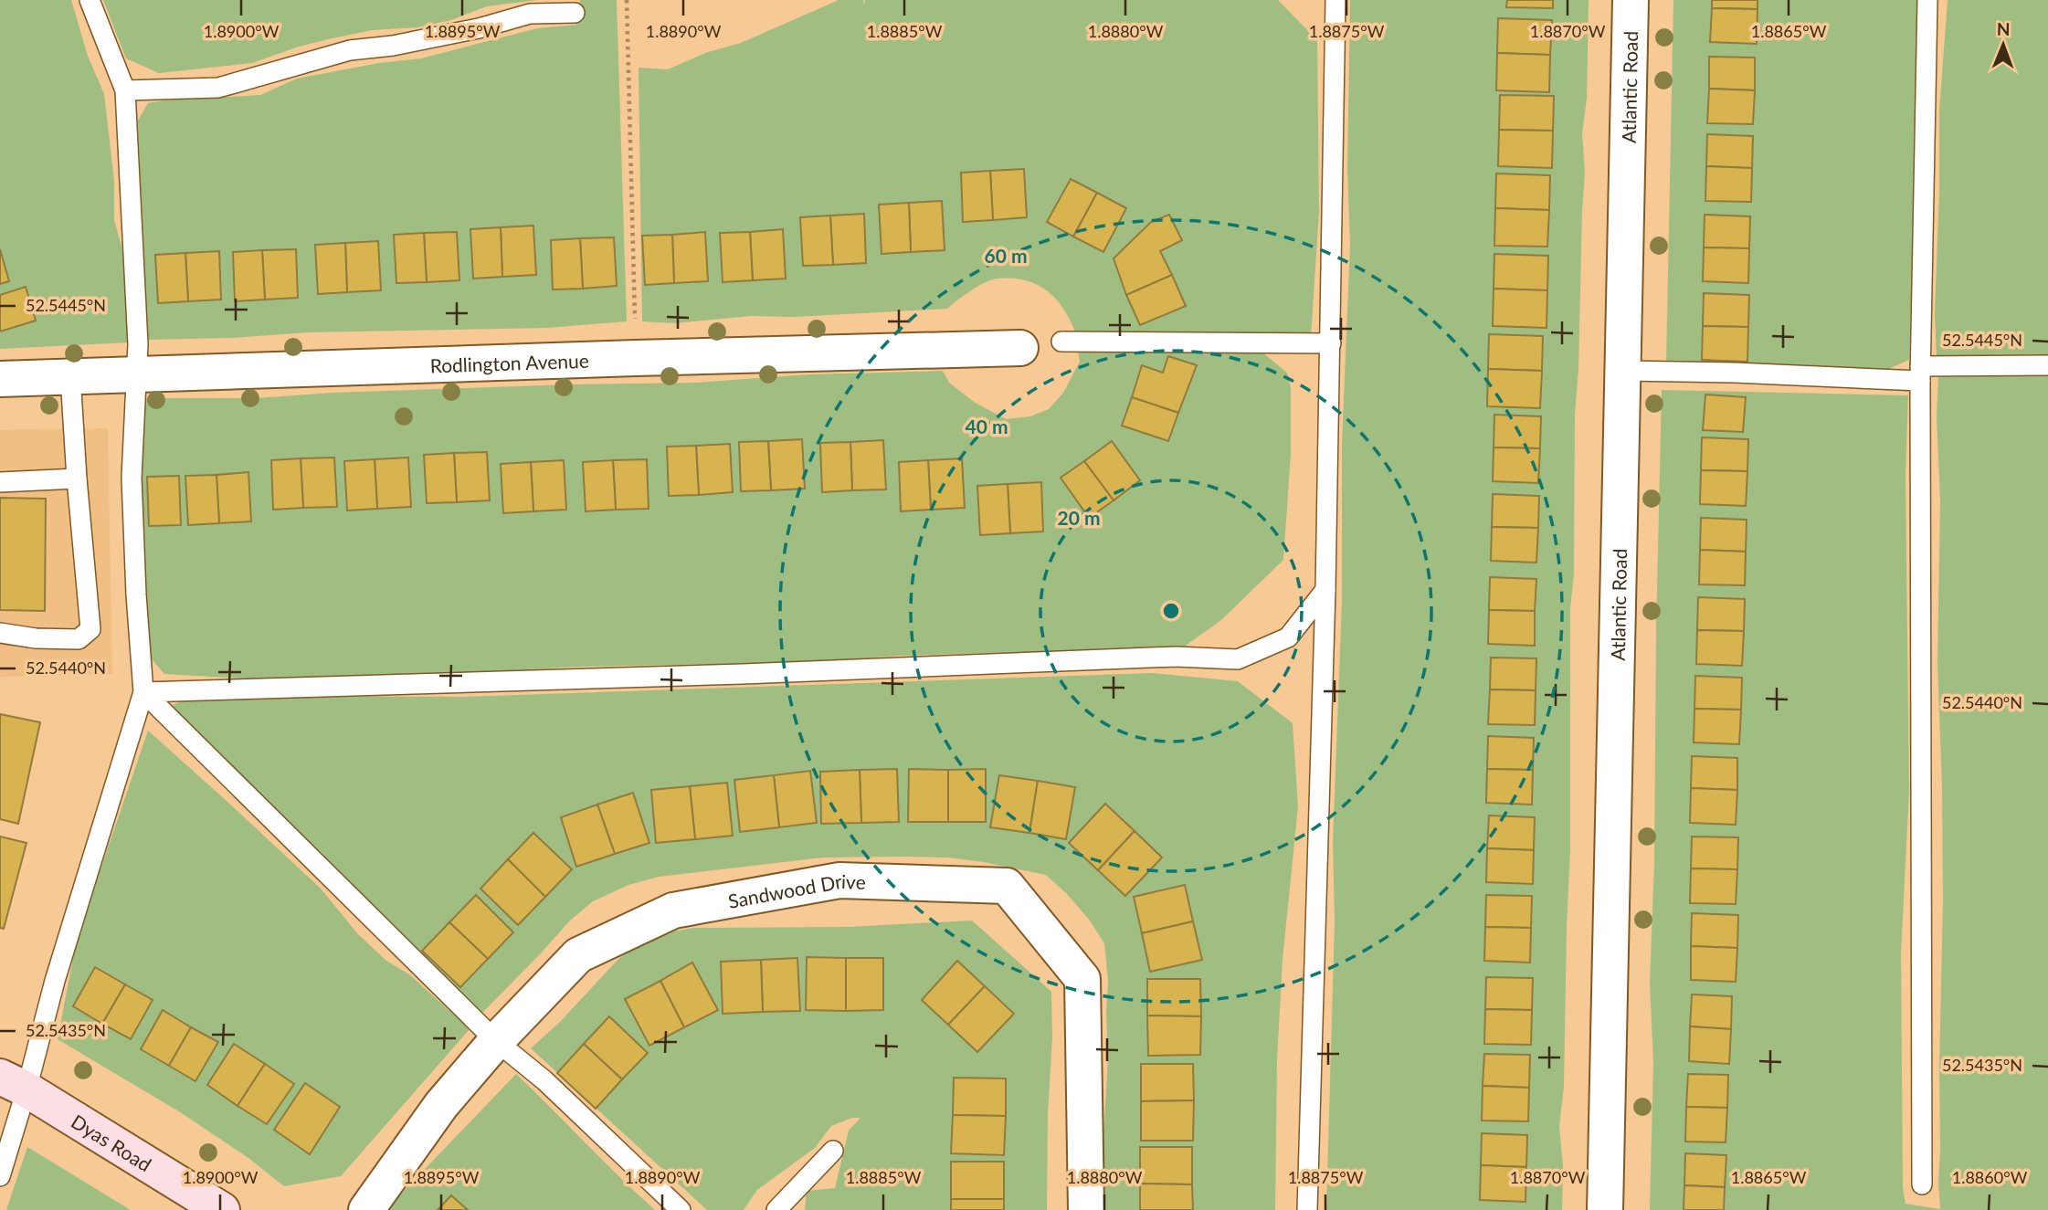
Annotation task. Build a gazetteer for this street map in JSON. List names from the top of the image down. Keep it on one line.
{"streets":{"street":["Atlantic Road","Rodlington Avenue","Sandwood Drive","Dyas Road"]},"north":"top","coordinates":["1.8900°W","1.8895°W","1.8890°W","1.8885°W","1.8880°W","1.8875°W","1.8870°W","1.8865°W","52.5445°N","52.5440°N","52.5435°N","1.8860°W"],"rings":["60 m","40 m","20 m"]}
